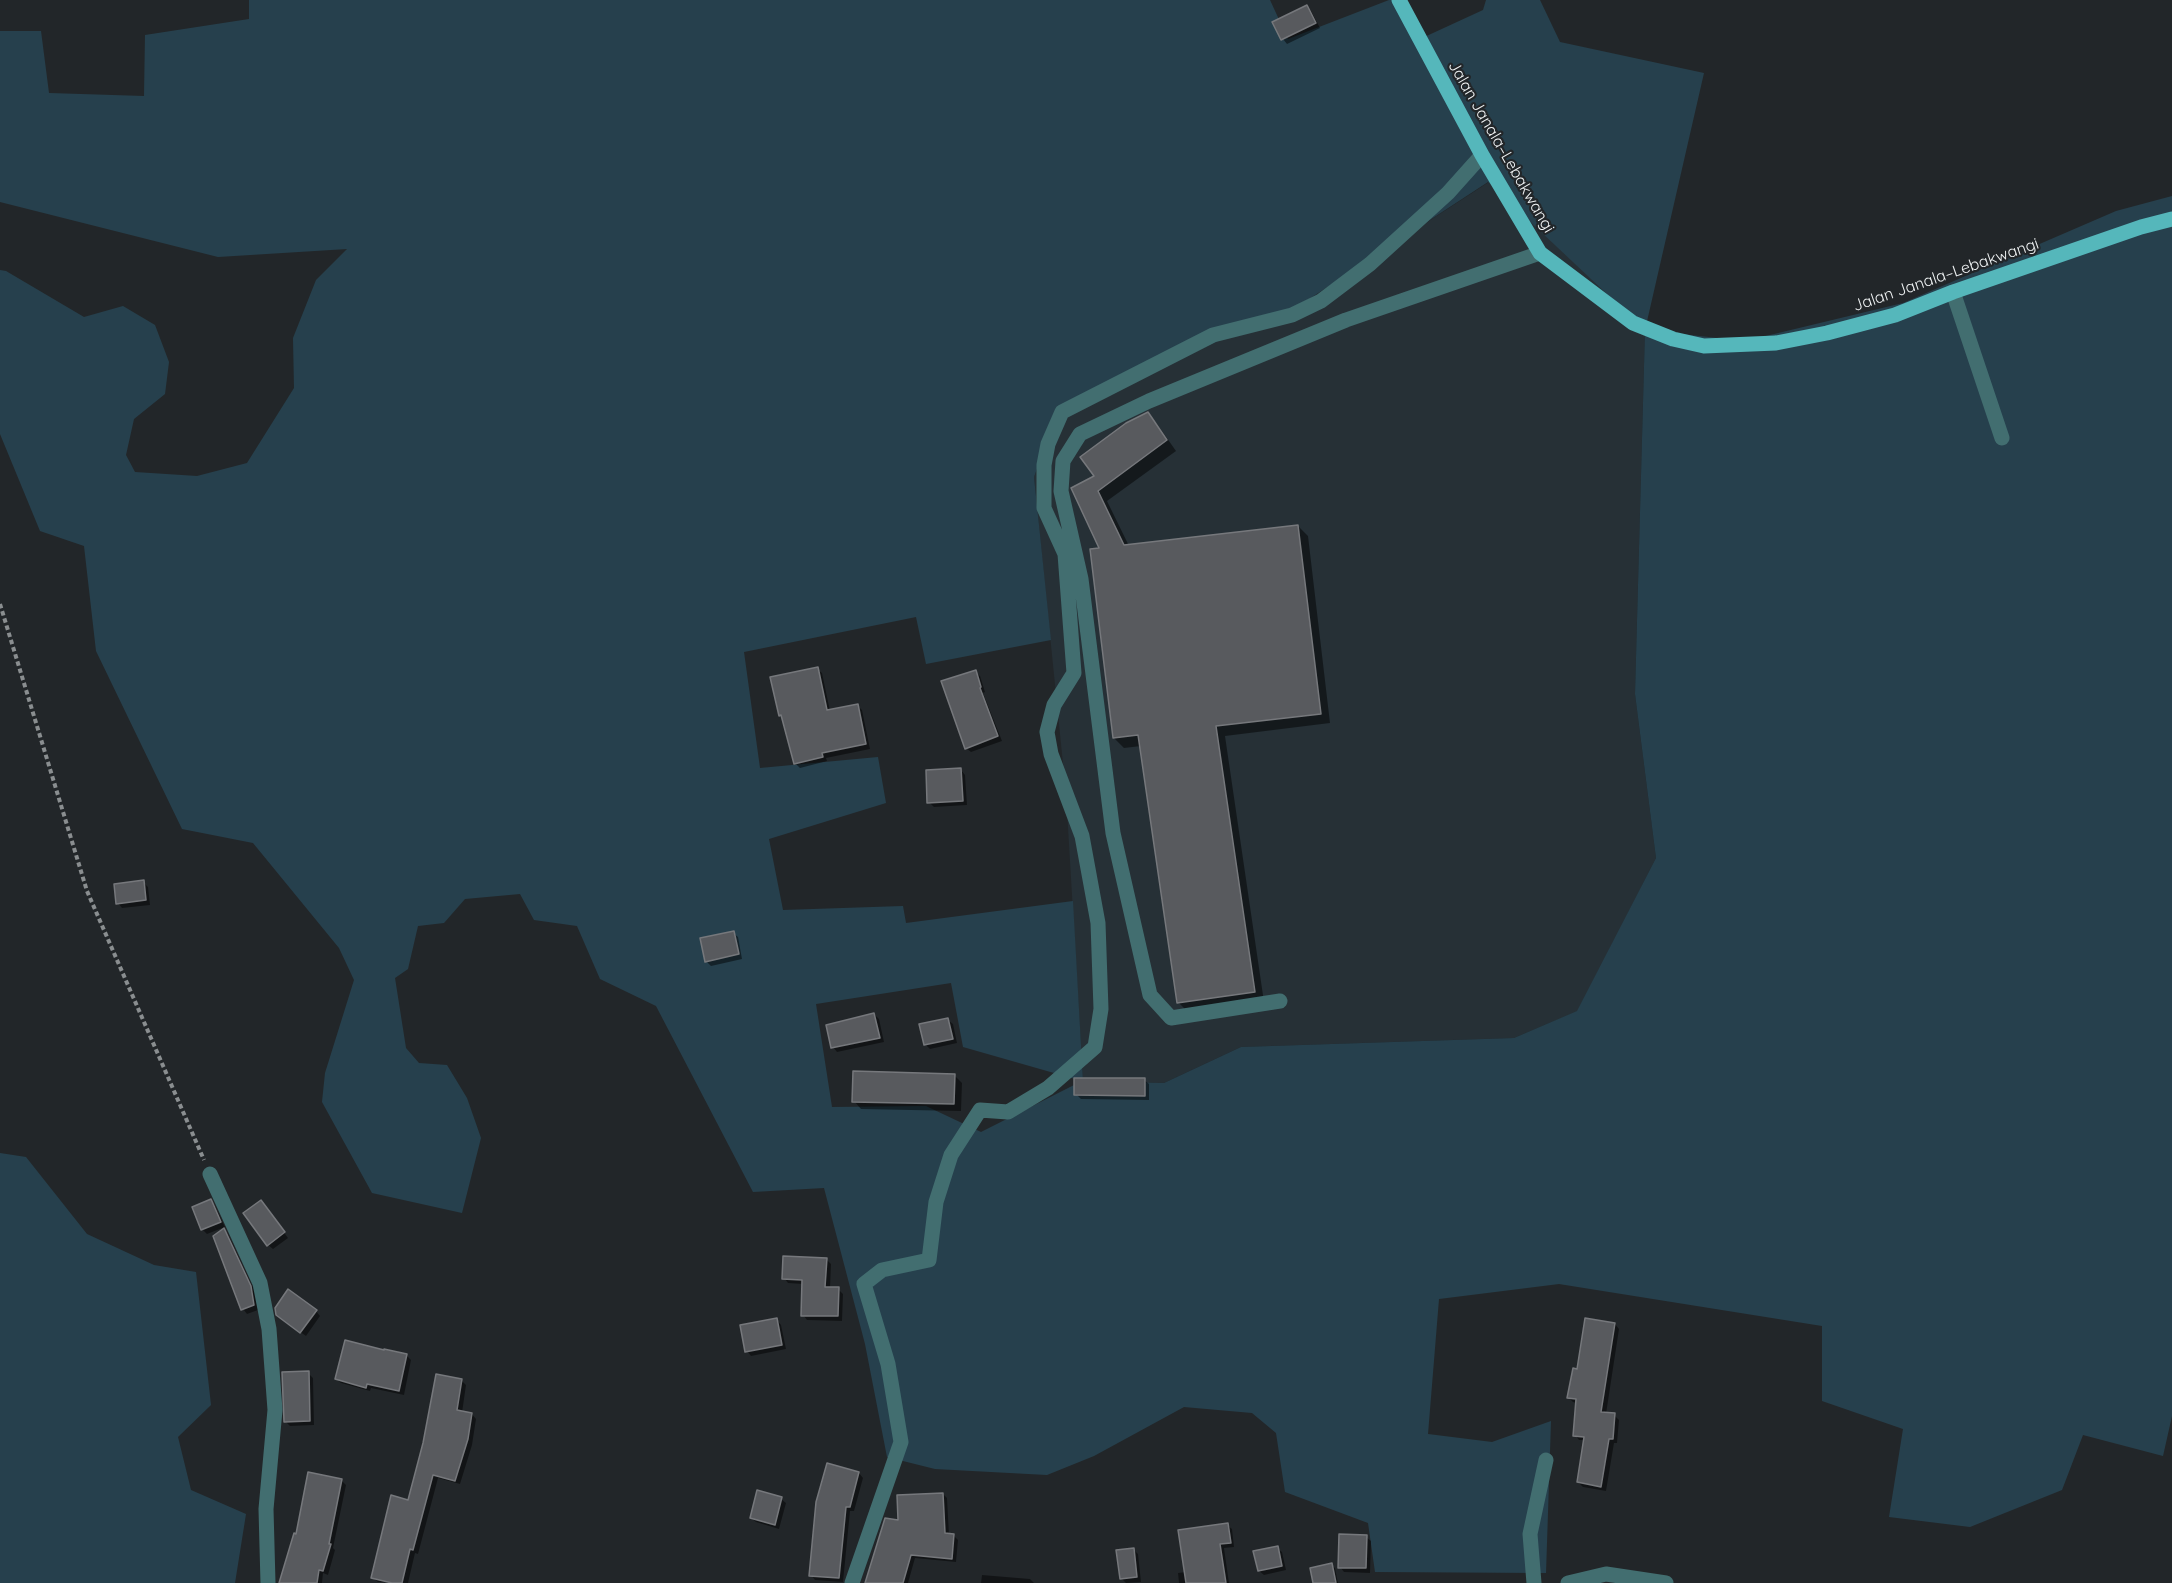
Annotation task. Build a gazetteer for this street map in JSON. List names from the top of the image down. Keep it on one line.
{"streets":{"main road":["Jalan Janala–Lebakwangi"]}}
